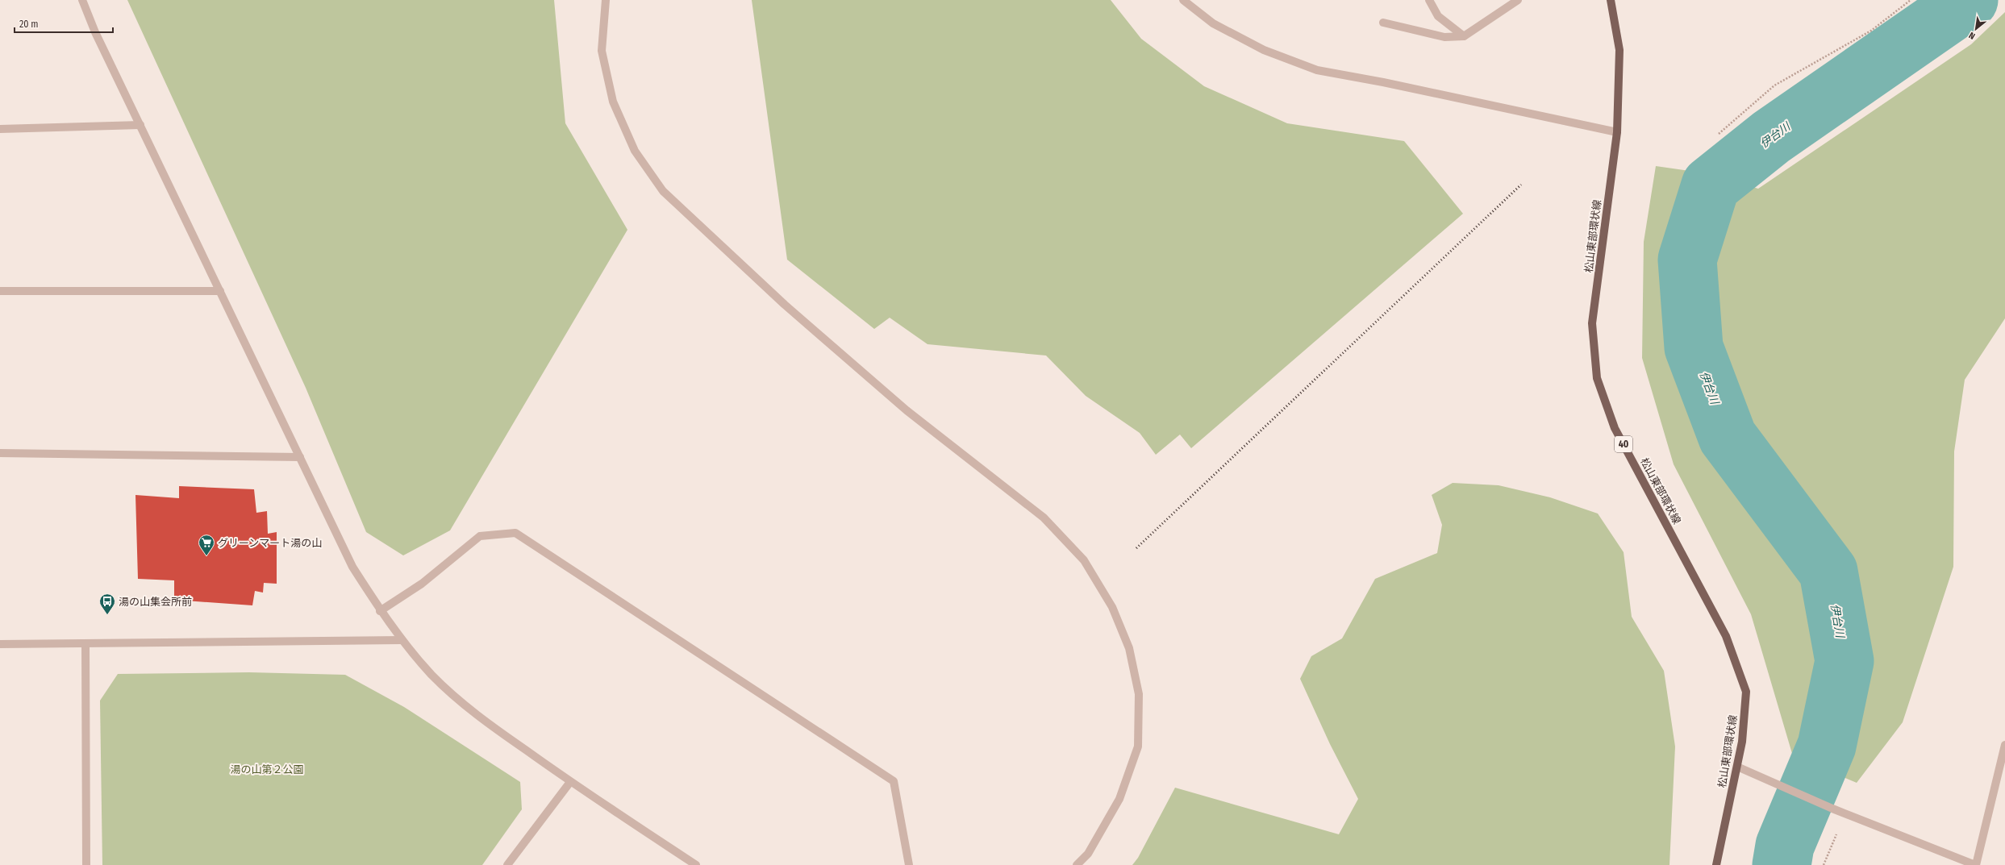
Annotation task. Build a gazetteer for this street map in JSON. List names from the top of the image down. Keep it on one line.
{"streets":{"main road":["松山東部環状線","40"]},"water":["伊台川"],"parks":["湯の山第２公園"],"places":{"supermarket":["グリーンマート湯の山"],"bus stop":["湯の山集会所前"]},"scale_bar":"20 m","north":"bottom left"}
